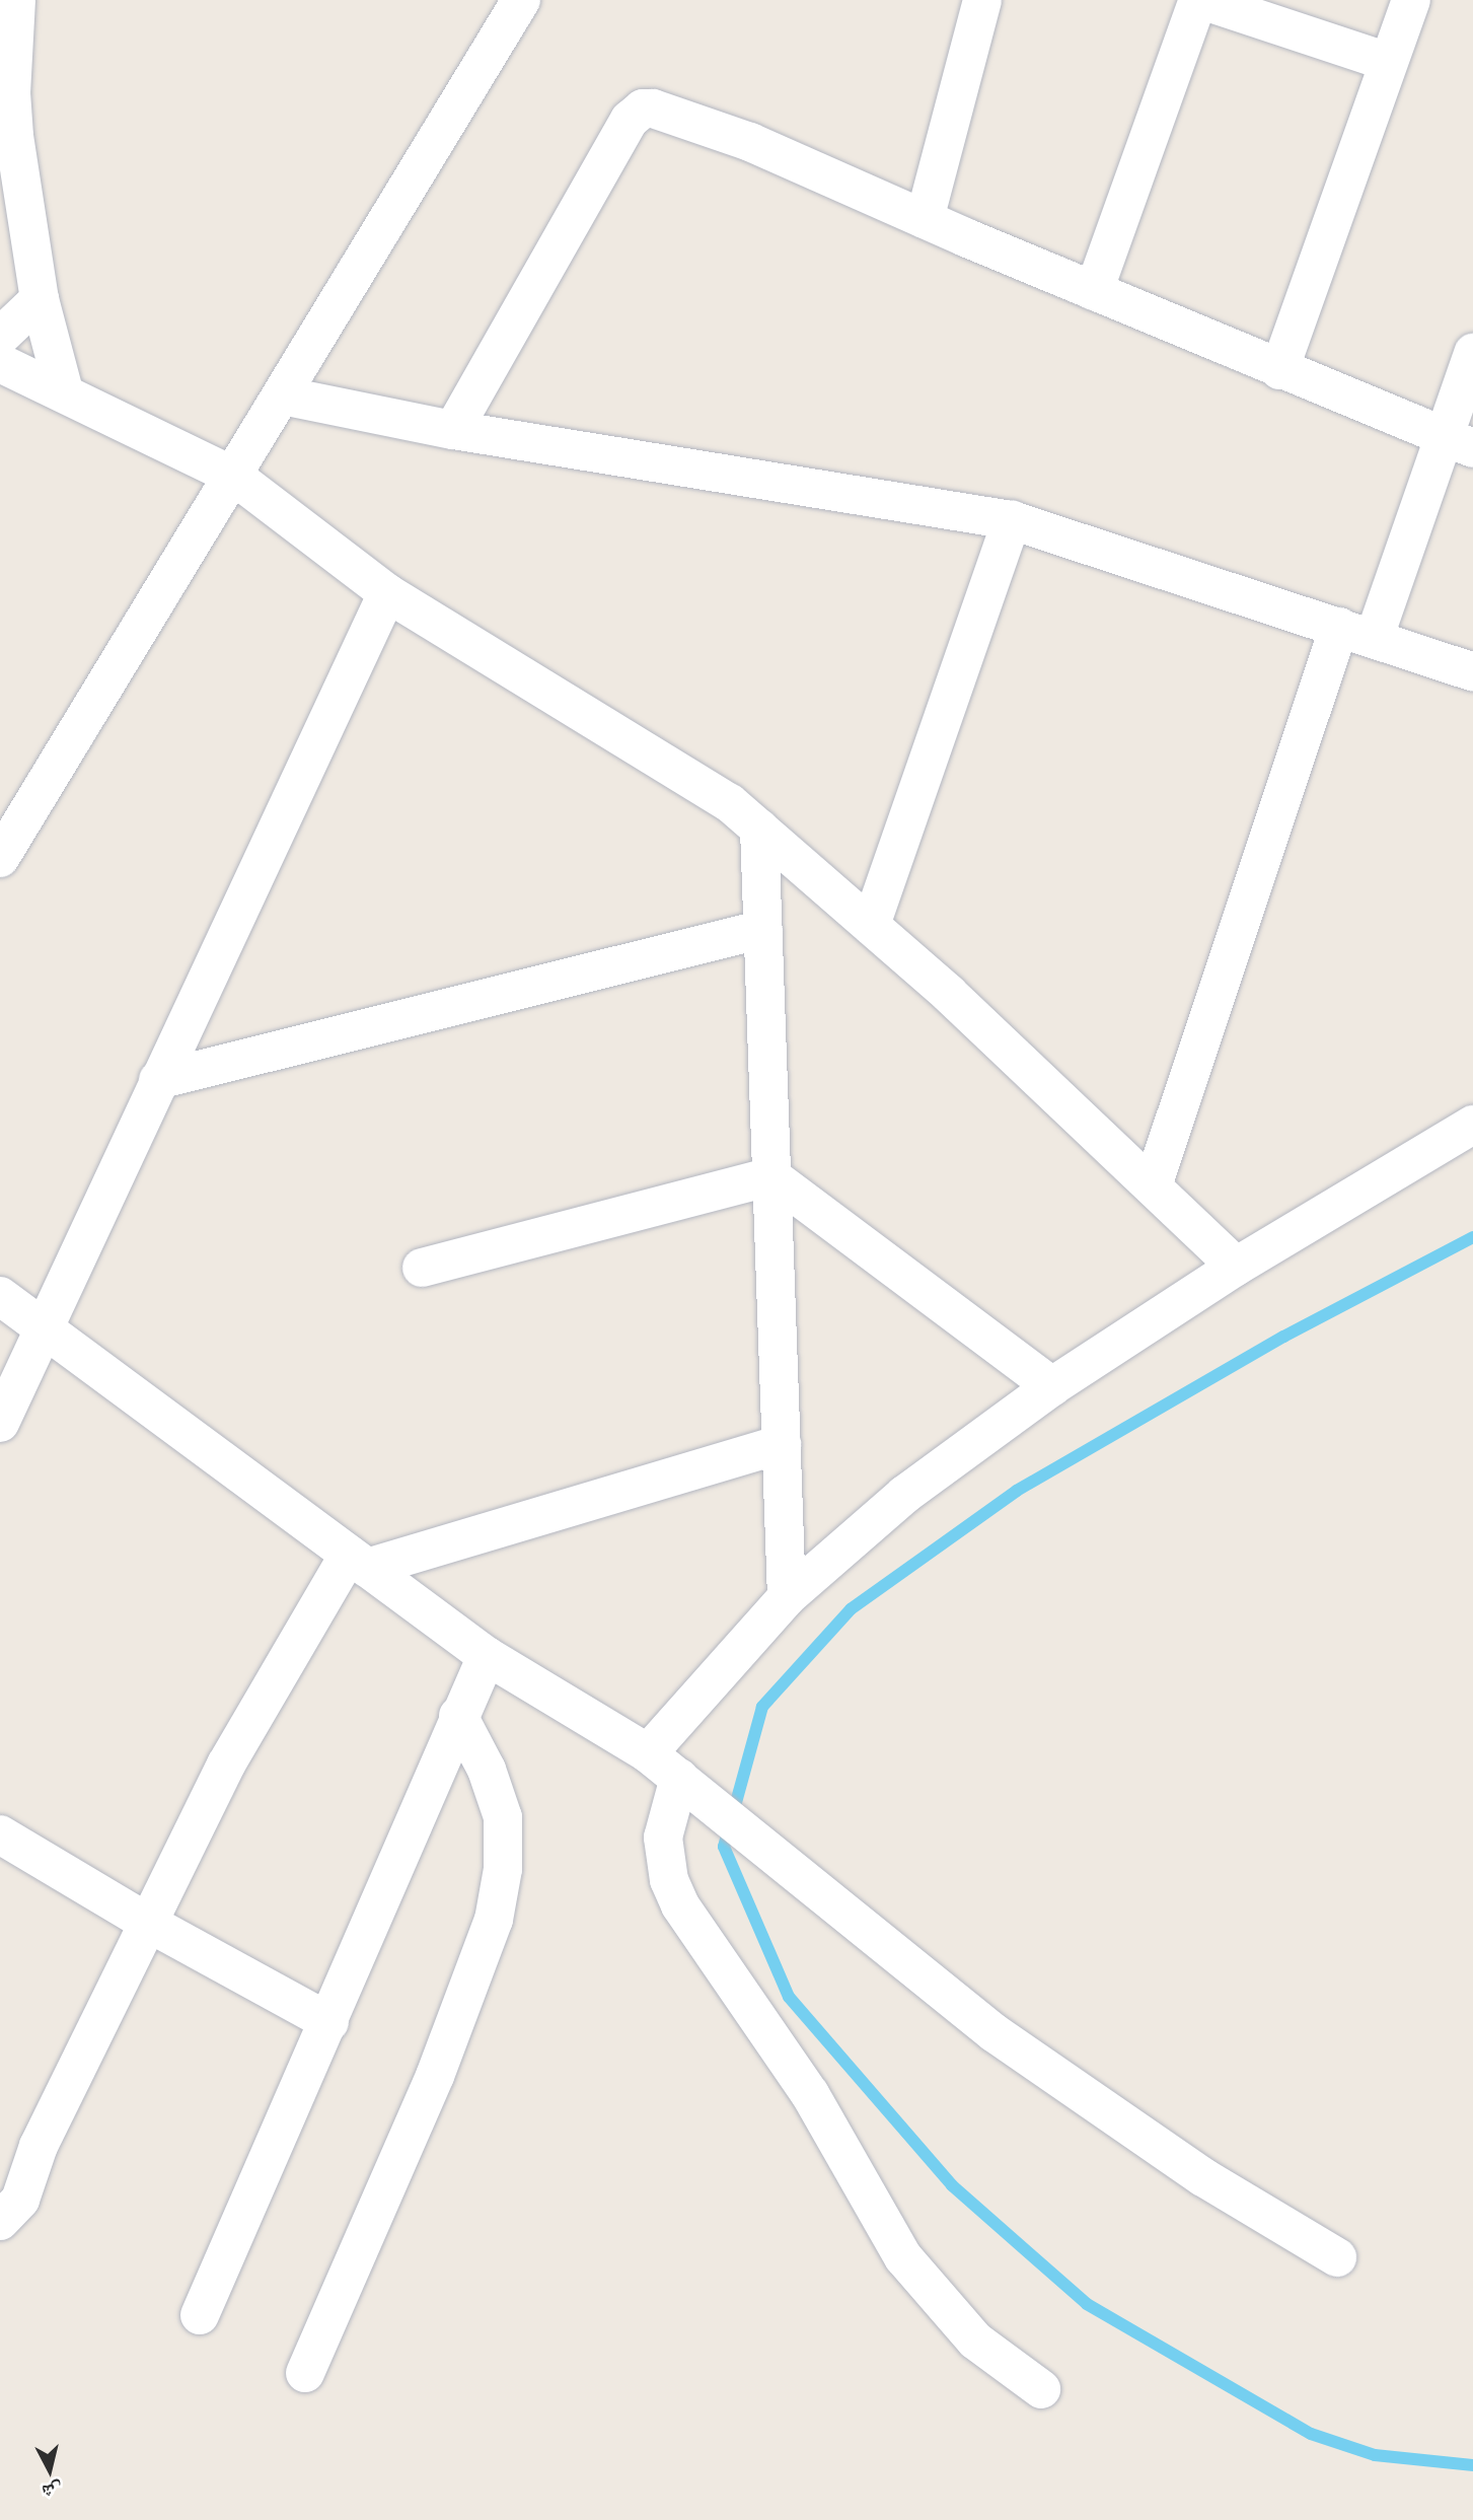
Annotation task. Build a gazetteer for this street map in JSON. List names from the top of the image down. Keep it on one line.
{"north":"bottom"}
